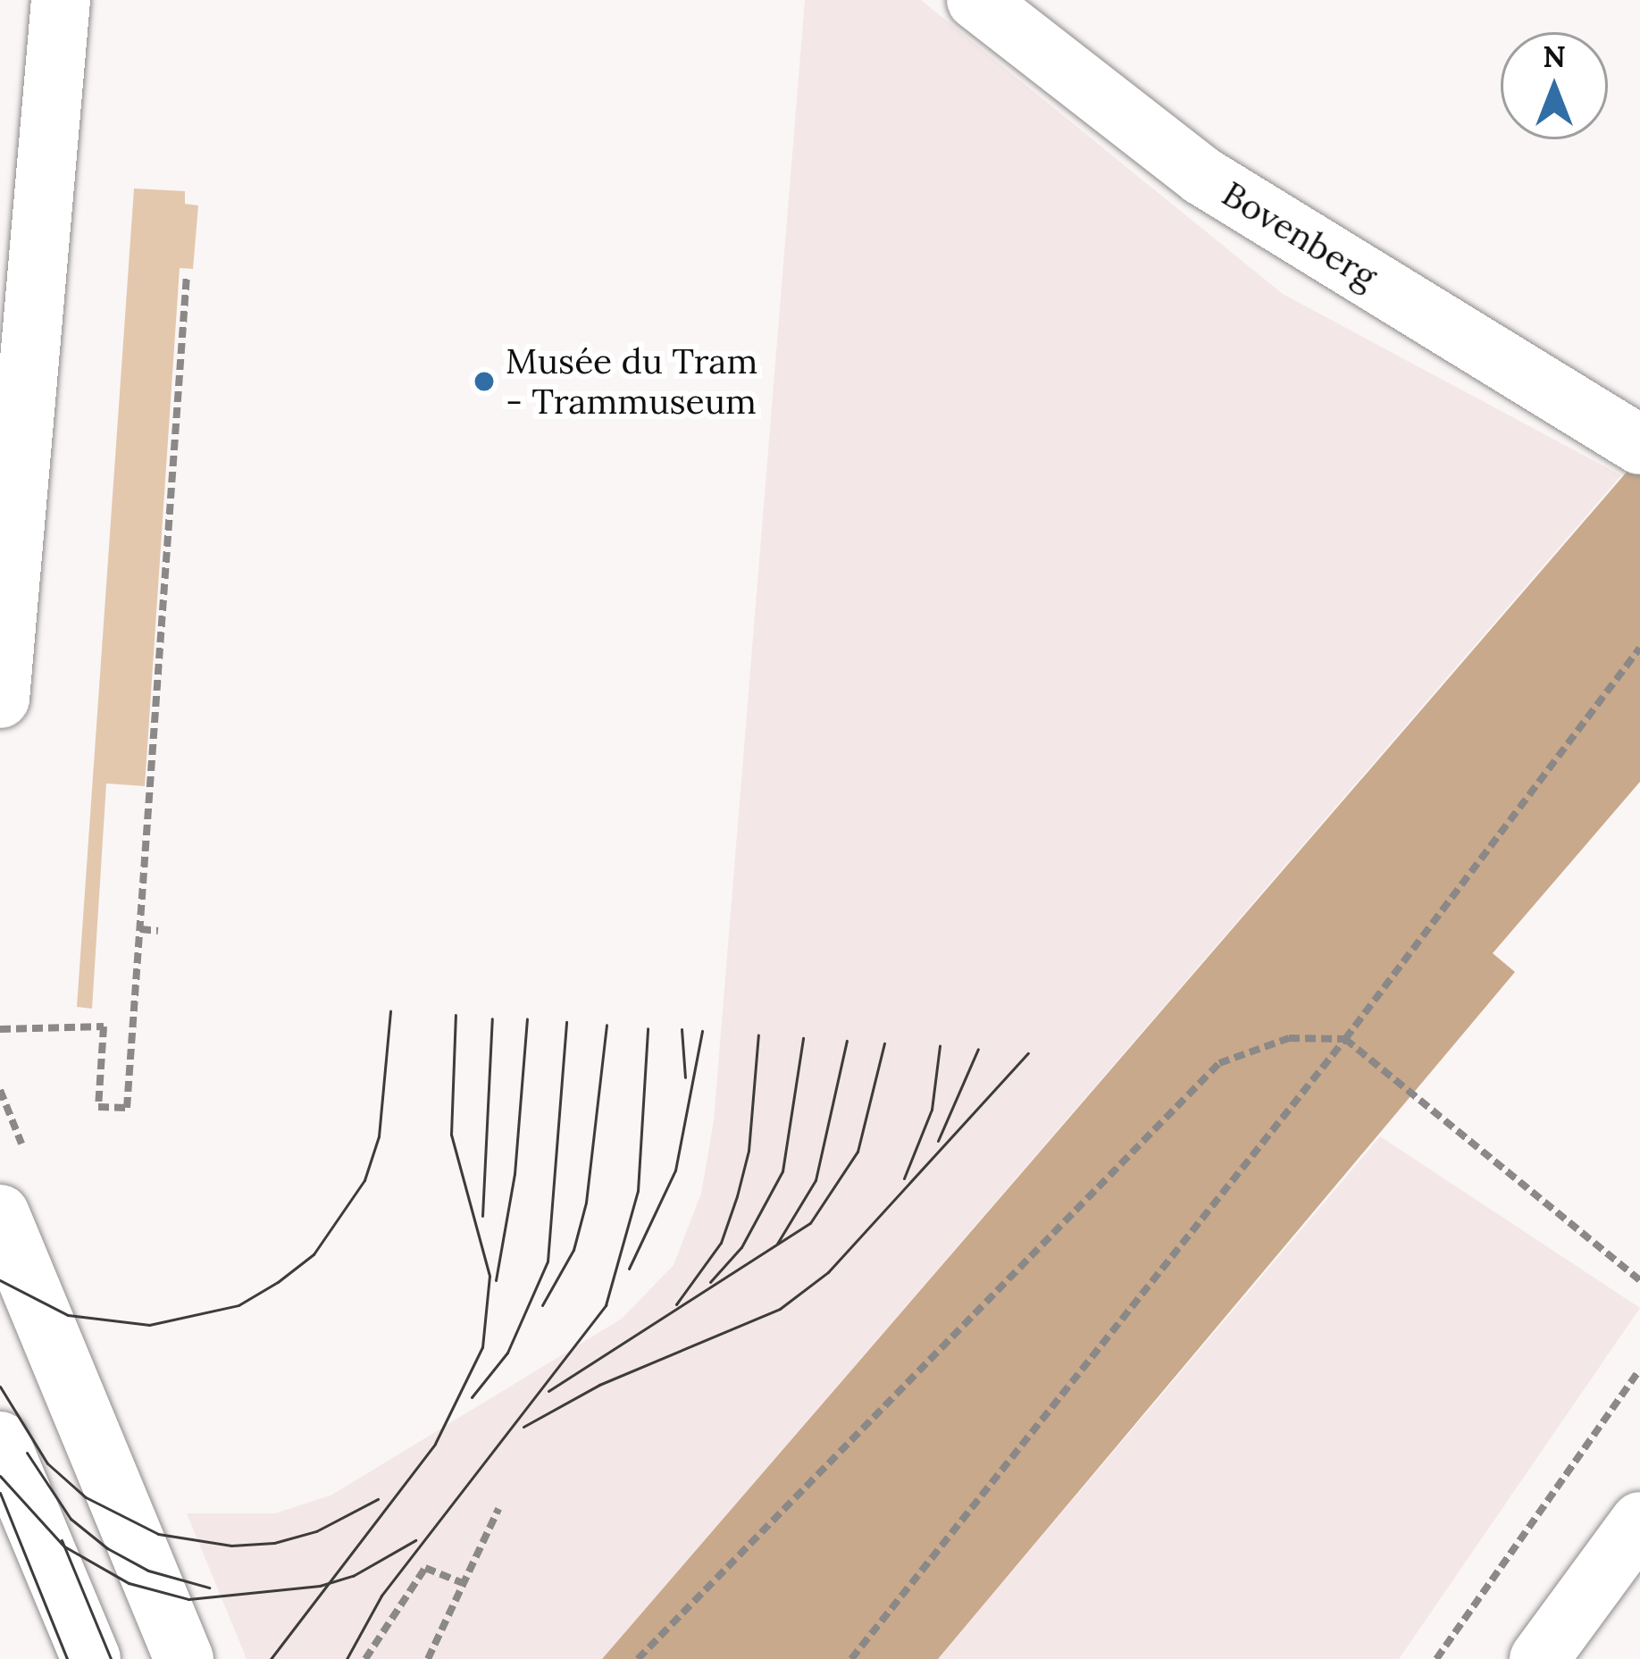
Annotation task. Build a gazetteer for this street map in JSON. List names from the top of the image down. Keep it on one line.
{"streets":{"main road":["Bovenberg"]},"places":["Musée du Tram - Trammuseum"],"north":"top"}
